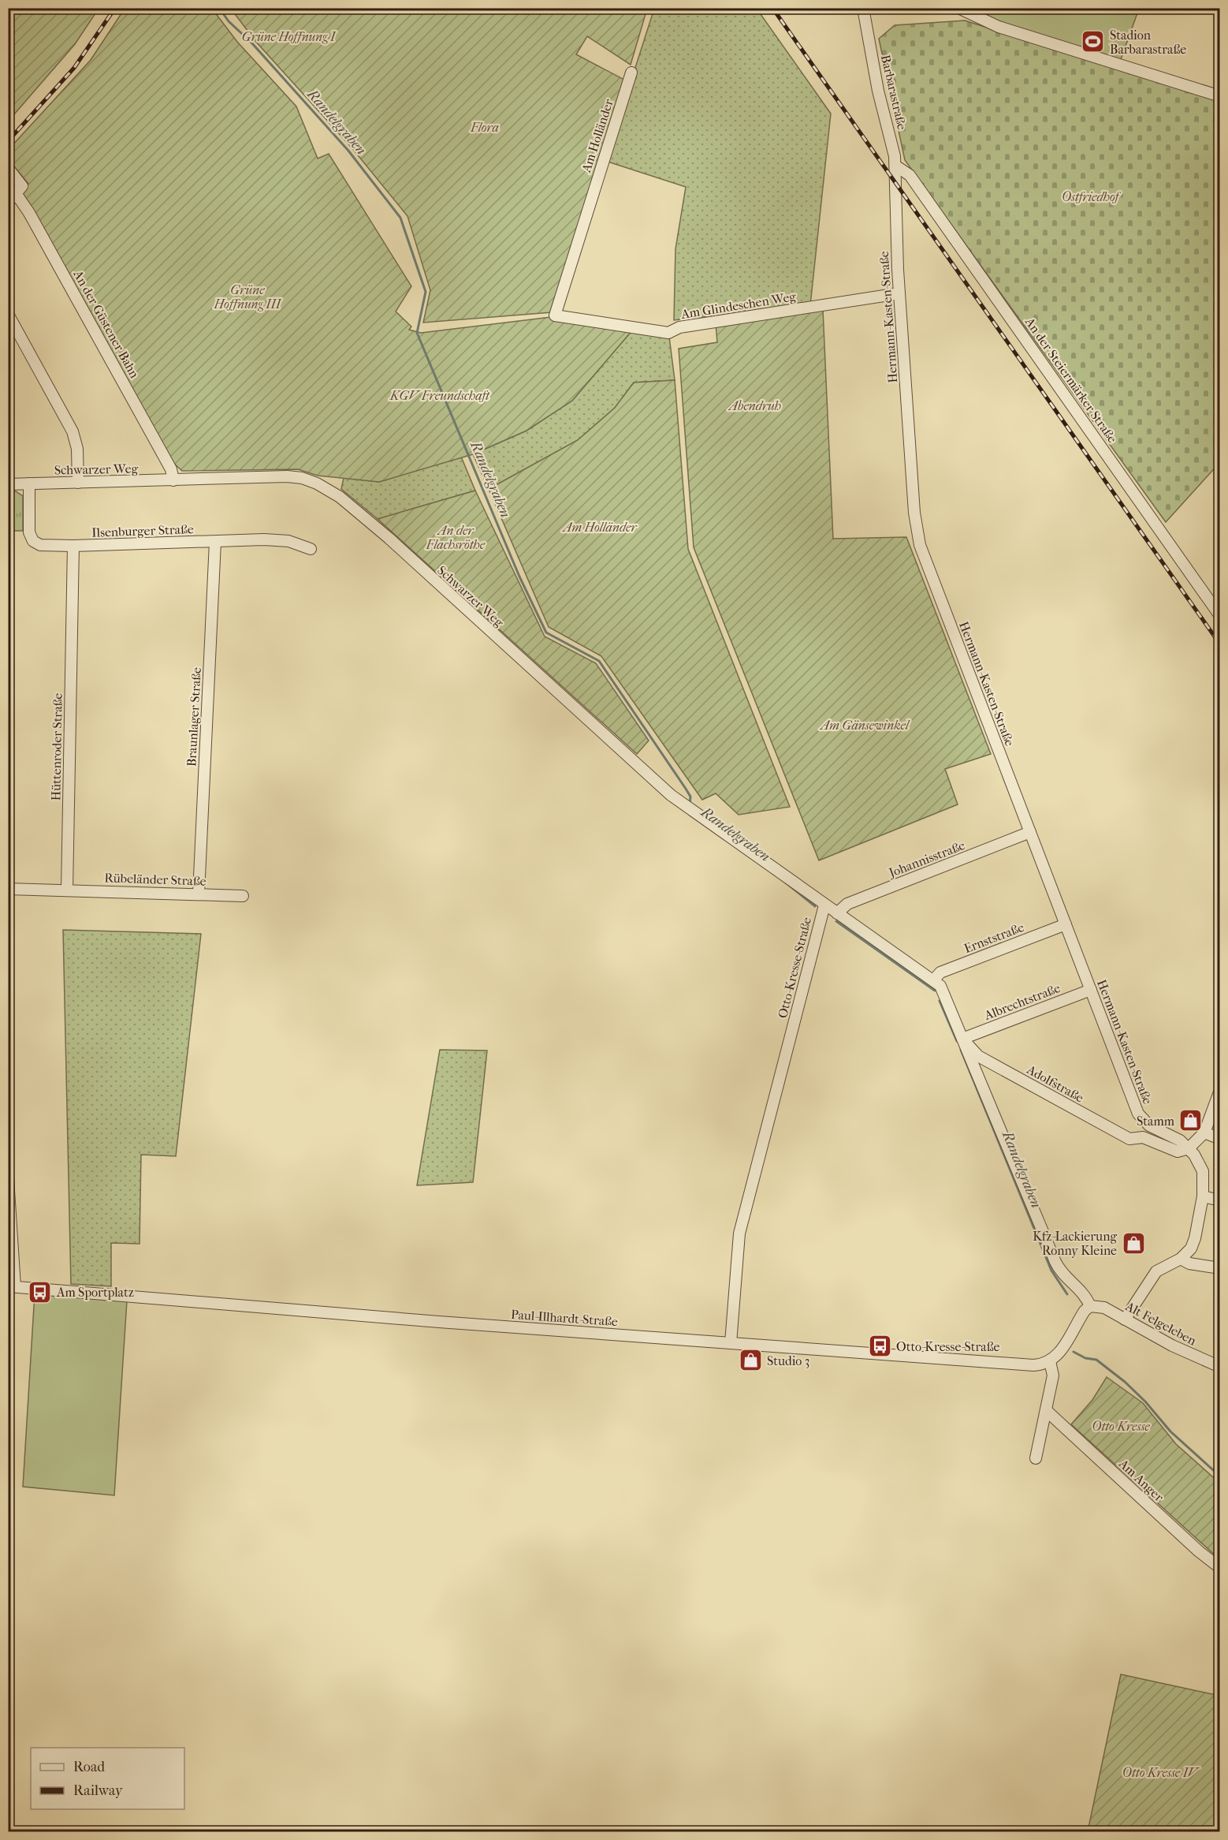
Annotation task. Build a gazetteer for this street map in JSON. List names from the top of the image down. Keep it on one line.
{"streets":{"street":["Barbarastraße","Am Holländer","Am Glindeschen Weg","Hermann-Kasten-Straße","An der Güstener Bahn","An der Steiermärker Straße","Schwarzer Weg","Ilsenburger Straße","Braunlager Straße","Hüttenroder Straße","Johannisstraße","Rübeländer Straße","Ernststraße","Otto-Kresse-Straße","Albrechtstraße","Adolfstraße","Paul-Illhardt-Straße","Alt Felgeleben","Am Anger"]},"crossings":[["Barbarastraße","Hermann-Kasten-Straße"],["Barbarastraße","An der Steiermärker Straße"],["Am Holländer","Am Glindeschen Weg"],["Am Glindeschen Weg","Hermann-Kasten-Straße"],["Hermann-Kasten-Straße","Johannisstraße"],["Hermann-Kasten-Straße","Ernststraße"],["Hermann-Kasten-Straße","Albrechtstraße"],["Hermann-Kasten-Straße","Adolfstraße"],["An der Güstener Bahn","Schwarzer Weg"],["Schwarzer Weg","Ilsenburger Straße"],["Schwarzer Weg","Otto-Kresse-Straße"],["Ilsenburger Straße","Braunlager Straße"],["Ilsenburger Straße","Hüttenroder Straße"],["Braunlager Straße","Rübeländer Straße"],["Hüttenroder Straße","Rübeländer Straße"],["Otto-Kresse-Straße","Paul-Illhardt-Straße"],["Albrechtstraße","Adolfstraße"]],"water":["Randelgraben"],"parks":["Grüne Hoffnung I","Flora","Ostfriedhof","Grüne Hoffnung III","KGV Freundschaft","Abendruh","Am Holländer","An der Flachsröthe","Am Gänsewinkel","Otto Kresse","Otto Kresse IV"],"places":{"sports":["Stadion Barbarastraße"],"shop":["Stamm","Kfz-Lackierung Ronny Kleine","Studio 3"],"bus stop":["Am Sportplatz","Otto-Kresse-Straße"]},"legend":["Road","Railway"]}
